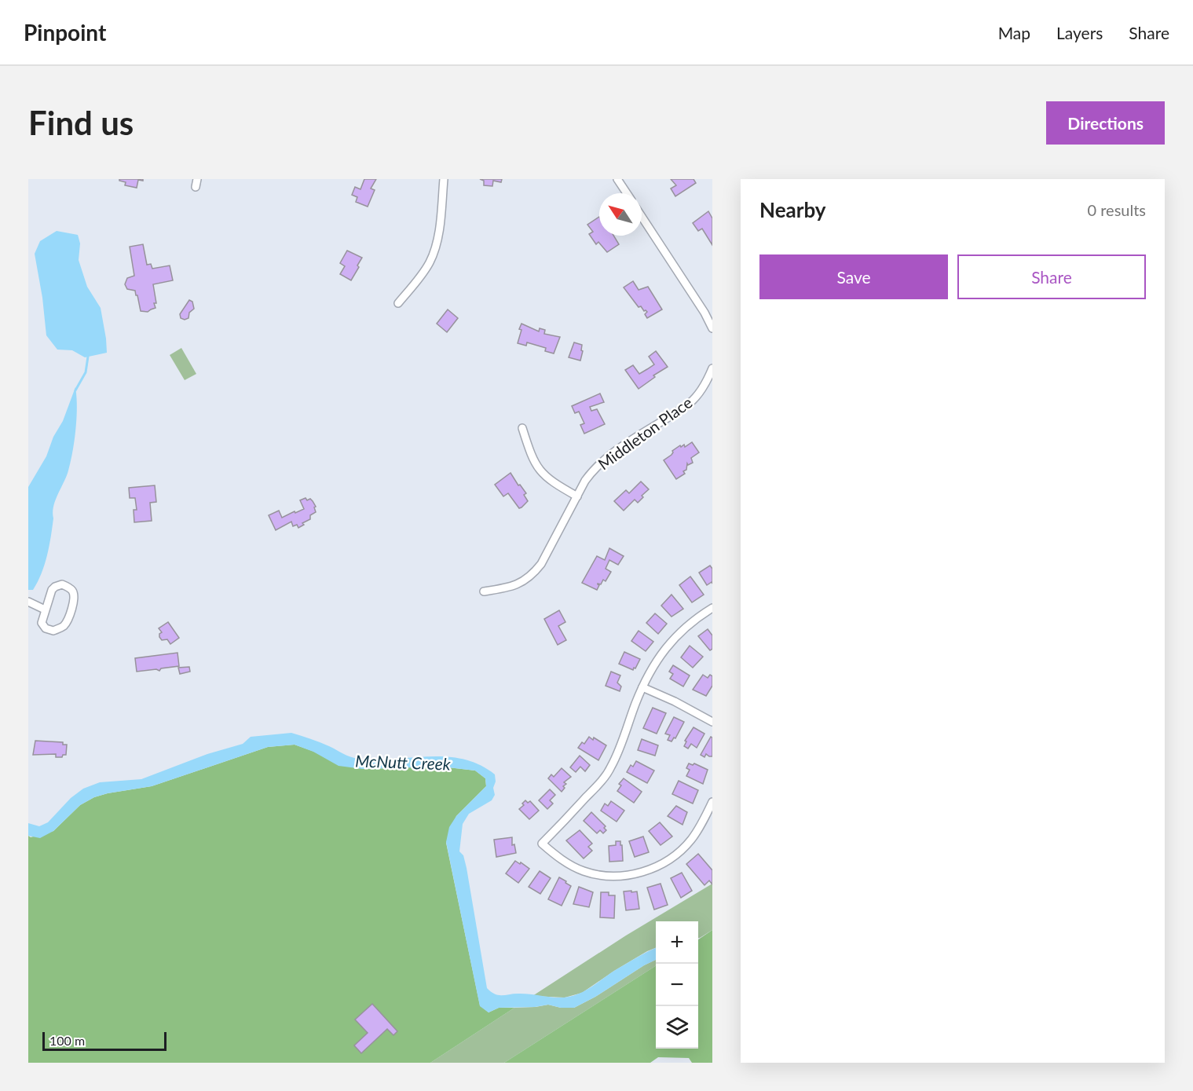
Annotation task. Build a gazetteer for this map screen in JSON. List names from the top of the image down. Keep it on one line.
{"streets":{"street":["Middleton Place"]},"water":["McNutt Creek"],"scale_bar":"100 m","north":"top left","page":{"header":"Pinpoint","nav":["Map","Layers","Share"],"buttons":["Directions",["Save","Share"]],"title":"Find us","heading":["Nearby","0 results"],"map_buttons":["+","−"],"scale":"100 m"}}
